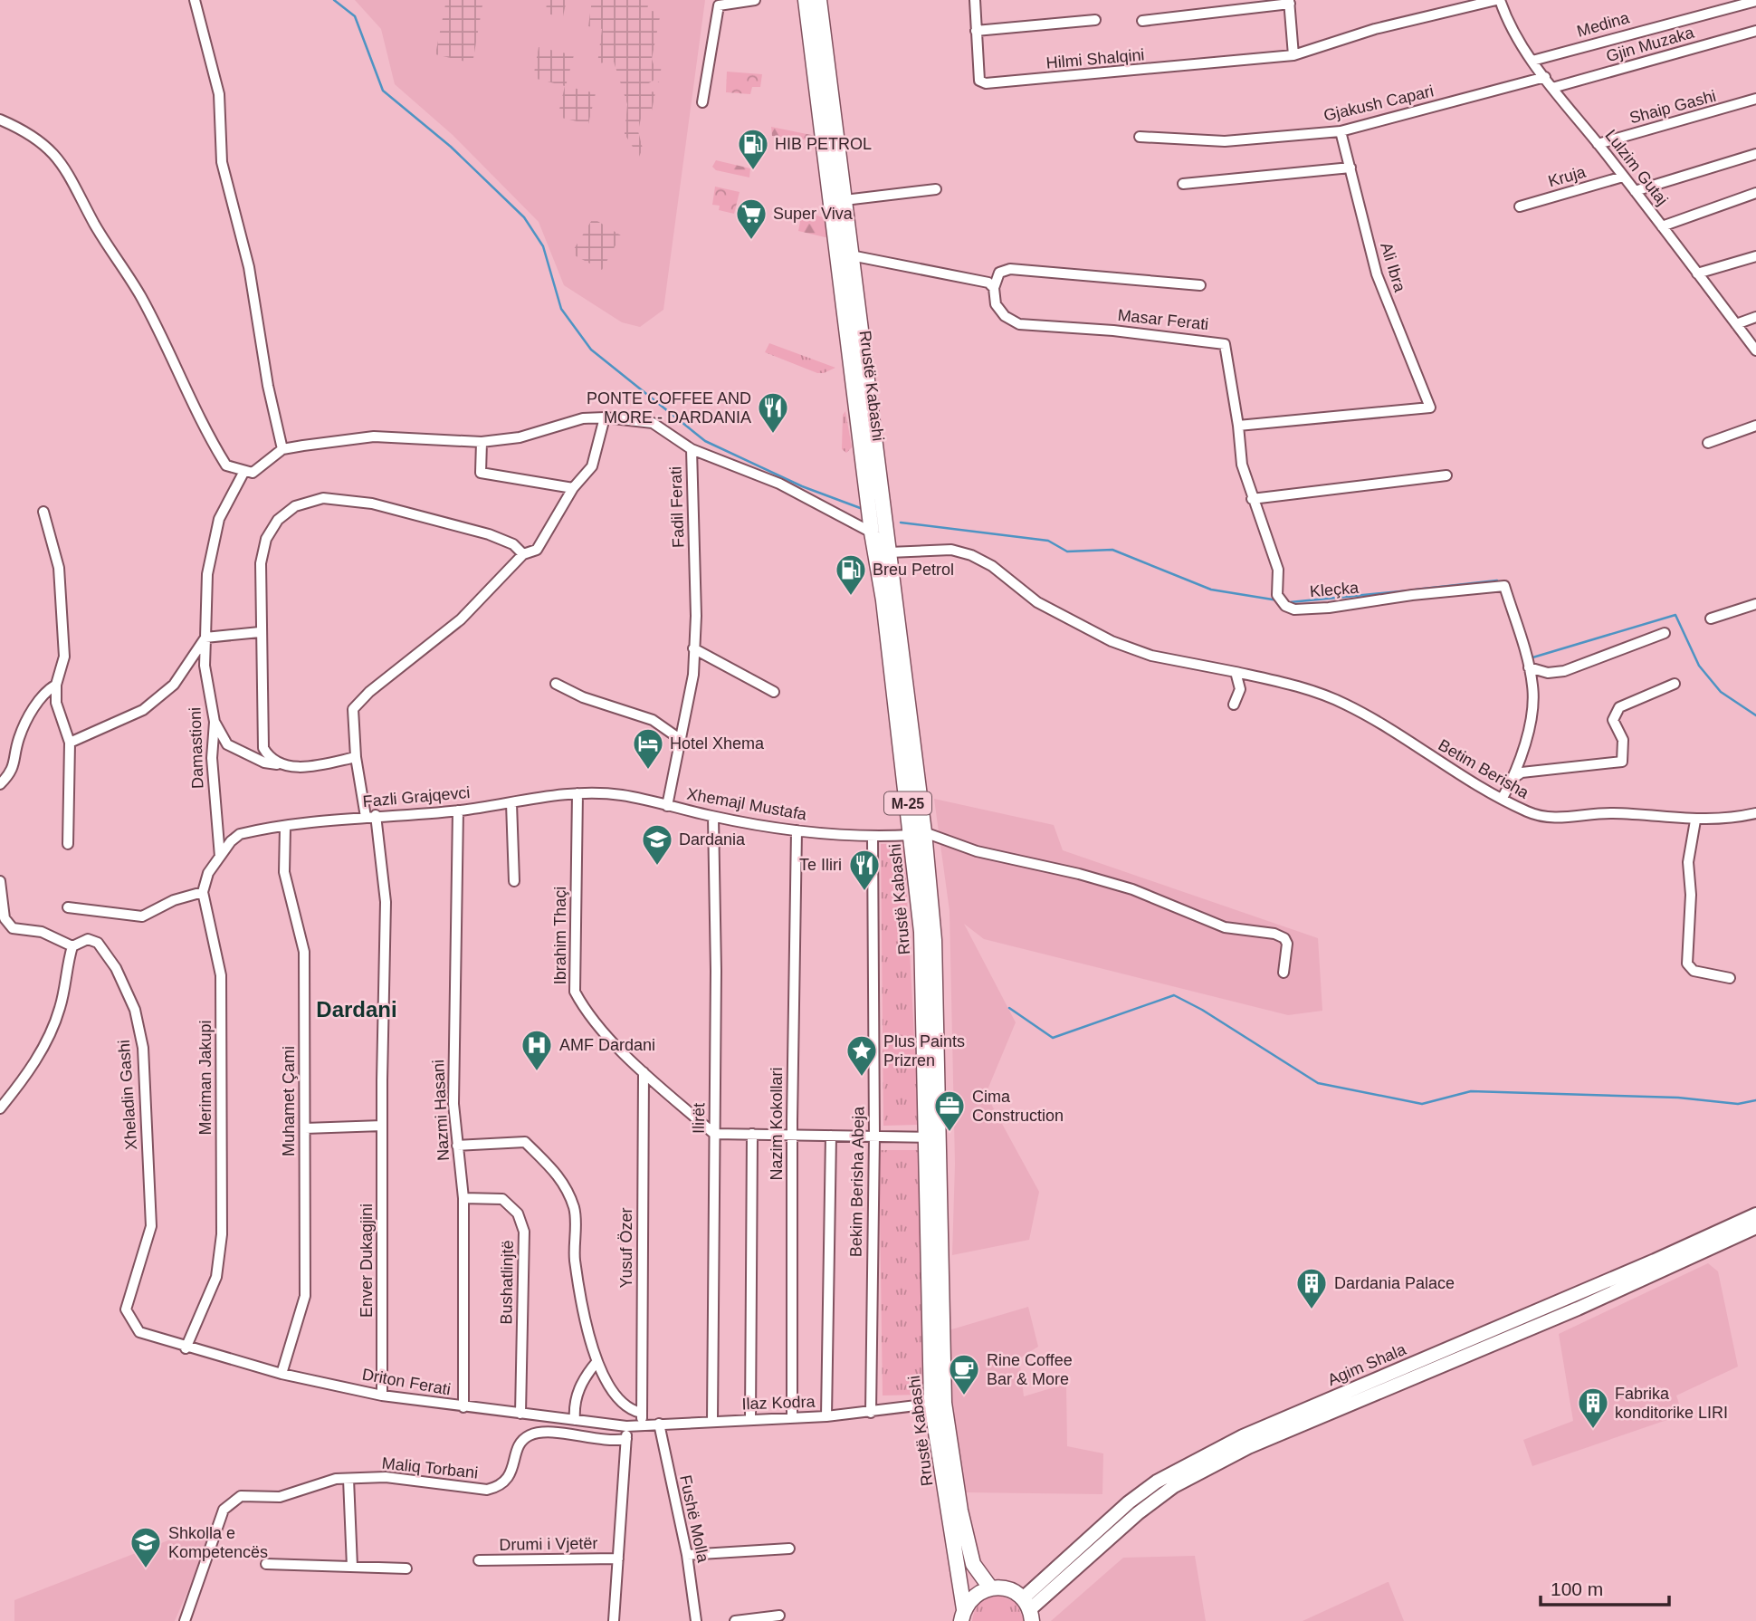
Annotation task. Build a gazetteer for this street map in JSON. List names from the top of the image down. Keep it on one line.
{"streets":{"main road":["Rrustë Kabashi","M-25","Agim Shala"],"street":["Medina","Gjin Muzaka","Hilmi Shalqini","Gjakush Capari","Shaip Gashi","Lulzim Gutaj","Kruja","Ali Ibra","Masar Ferati","Fadil Ferati","Kleçka","Damastioni","Betim Berisha","Fazli Grajqevci","Xhemajl Mustafa","Ibrahim Thaçi","Meriman Jakupi","Xheladin Gashi","Muhamet Çami","Nazmi Hasani","Ilirët","Nazim Kokollari","Bekim Berisha Abeja","Yusuf Özer","Enver Dukagjini","Bushatlinjtë","Driton Ferati","Ilaz Kodra","Maliq Torbani","Fushë Molla","Drumi i Vjetër"]},"crossings":[["Medina","Lulzim Gutaj"],["Gjin Muzaka","Lulzim Gutaj"],["Gjakush Capari","Lulzim Gutaj"],["Gjakush Capari","Ali Ibra"],["Shaip Gashi","Lulzim Gutaj"],["Lulzim Gutaj","Kruja"],["Ali Ibra","Masar Ferati"],["Ali Ibra","Kleçka"],["Masar Ferati","Kleçka"],["Rrustë Kabashi","Betim Berisha"],["Rrustë Kabashi","M-25"],["Rrustë Kabashi","Xhemajl Mustafa"],["Rrustë Kabashi","Ilaz Kodra"],["Fadil Ferati","Xhemajl Mustafa"],["Damastioni","Fazli Grajqevci"],["Fazli Grajqevci","Xhemajl Mustafa"],["Fazli Grajqevci","Ibrahim Thaçi"],["Fazli Grajqevci","Muhamet Çami"],["Fazli Grajqevci","Nazmi Hasani"],["Fazli Grajqevci","Enver Dukagjini"],["Xhemajl Mustafa","Ibrahim Thaçi"],["Xhemajl Mustafa","Ilirët"],["Xhemajl Mustafa","Nazim Kokollari"],["Xhemajl Mustafa","Bekim Berisha Abeja"],["Ibrahim Thaçi","Ilirët"],["Ibrahim Thaçi","Yusuf Özer"],["Meriman Jakupi","Xheladin Gashi"],["Meriman Jakupi","Driton Ferati"],["Xheladin Gashi","Driton Ferati"],["Muhamet Çami","Driton Ferati"],["Nazmi Hasani","Bushatlinjtë"],["Nazmi Hasani","Driton Ferati"],["Ilirët","Ilaz Kodra"],["Nazim Kokollari","Ilaz Kodra"],["Bekim Berisha Abeja","Ilaz Kodra"],["Yusuf Özer","Ilaz Kodra"],["Enver Dukagjini","Driton Ferati"],["Bushatlinjtë","Driton Ferati"],["Driton Ferati","Ilaz Kodra"],["Driton Ferati","Drumi i Vjetër"],["Ilaz Kodra","Fushë Molla"],["Ilaz Kodra","Drumi i Vjetër"],["Maliq Torbani","Drumi i Vjetër"]],"districts":["Dardani"],"places":{"fuel station":["HIB PETROL","Breu Petrol"],"supermarket":["Super Viva"],"restaurant":["PONTE COFFEE AND MORE - DARDANIA","Te Iliri"],"hotel":["Hotel Xhema"],"school or university":["Dardania","Shkolla e Kompetencës"],"hospital":["AMF Dardani"],"place":["Plus Paints Prizren"],"office":["Cima Construction"],"building":["Dardania Palace","Fabrika konditorike LIRI"],"cafe":["Rine Coffee Bar & More"]},"scale_bar":"100 m"}
